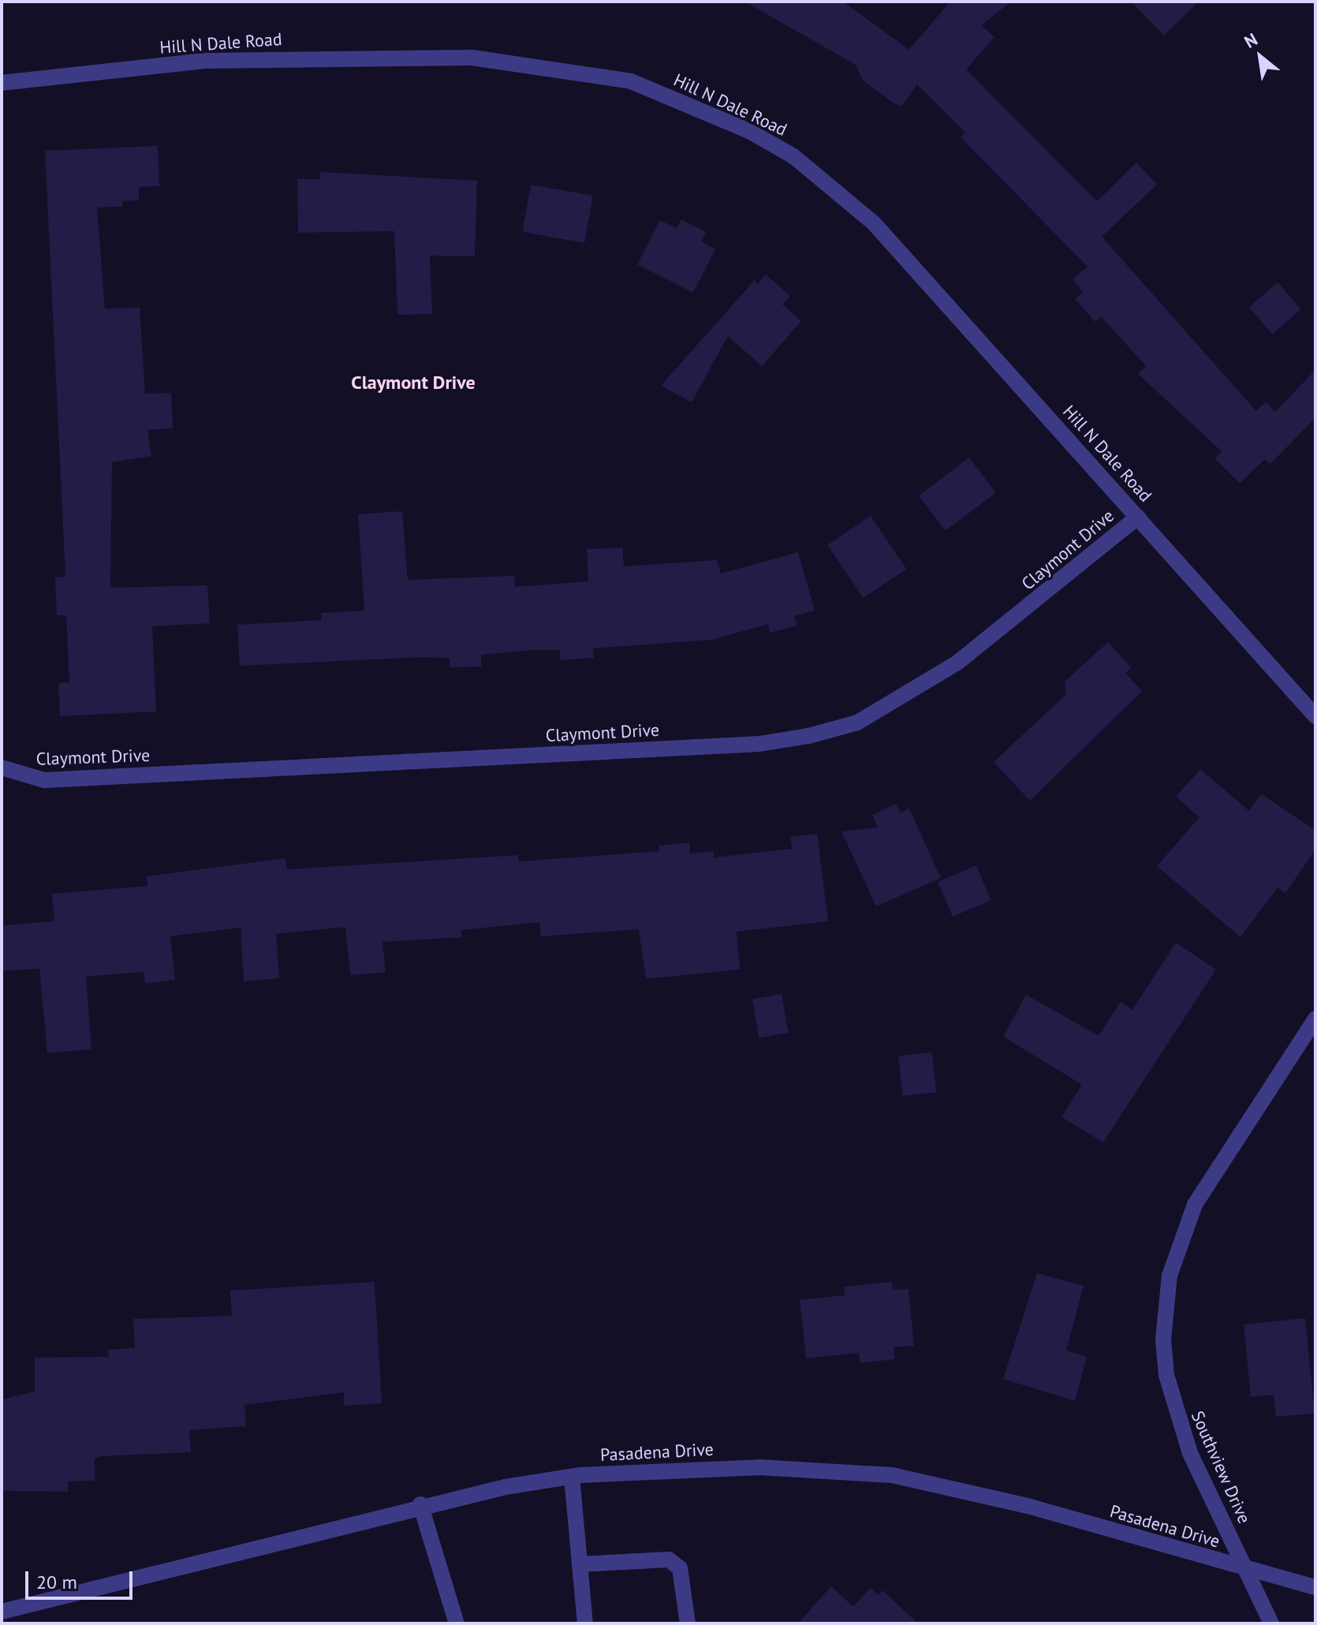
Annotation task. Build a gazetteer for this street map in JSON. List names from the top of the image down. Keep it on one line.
{"streets":{"street":["Hill N Dale Road","Claymont Drive","Pasadena Drive","Southview Drive"]},"crossings":[["Hill N Dale Road","Claymont Drive"],["Pasadena Drive","Southview Drive"]],"districts":["Claymont Drive"],"scale_bar":"20 m","north":"top left"}
